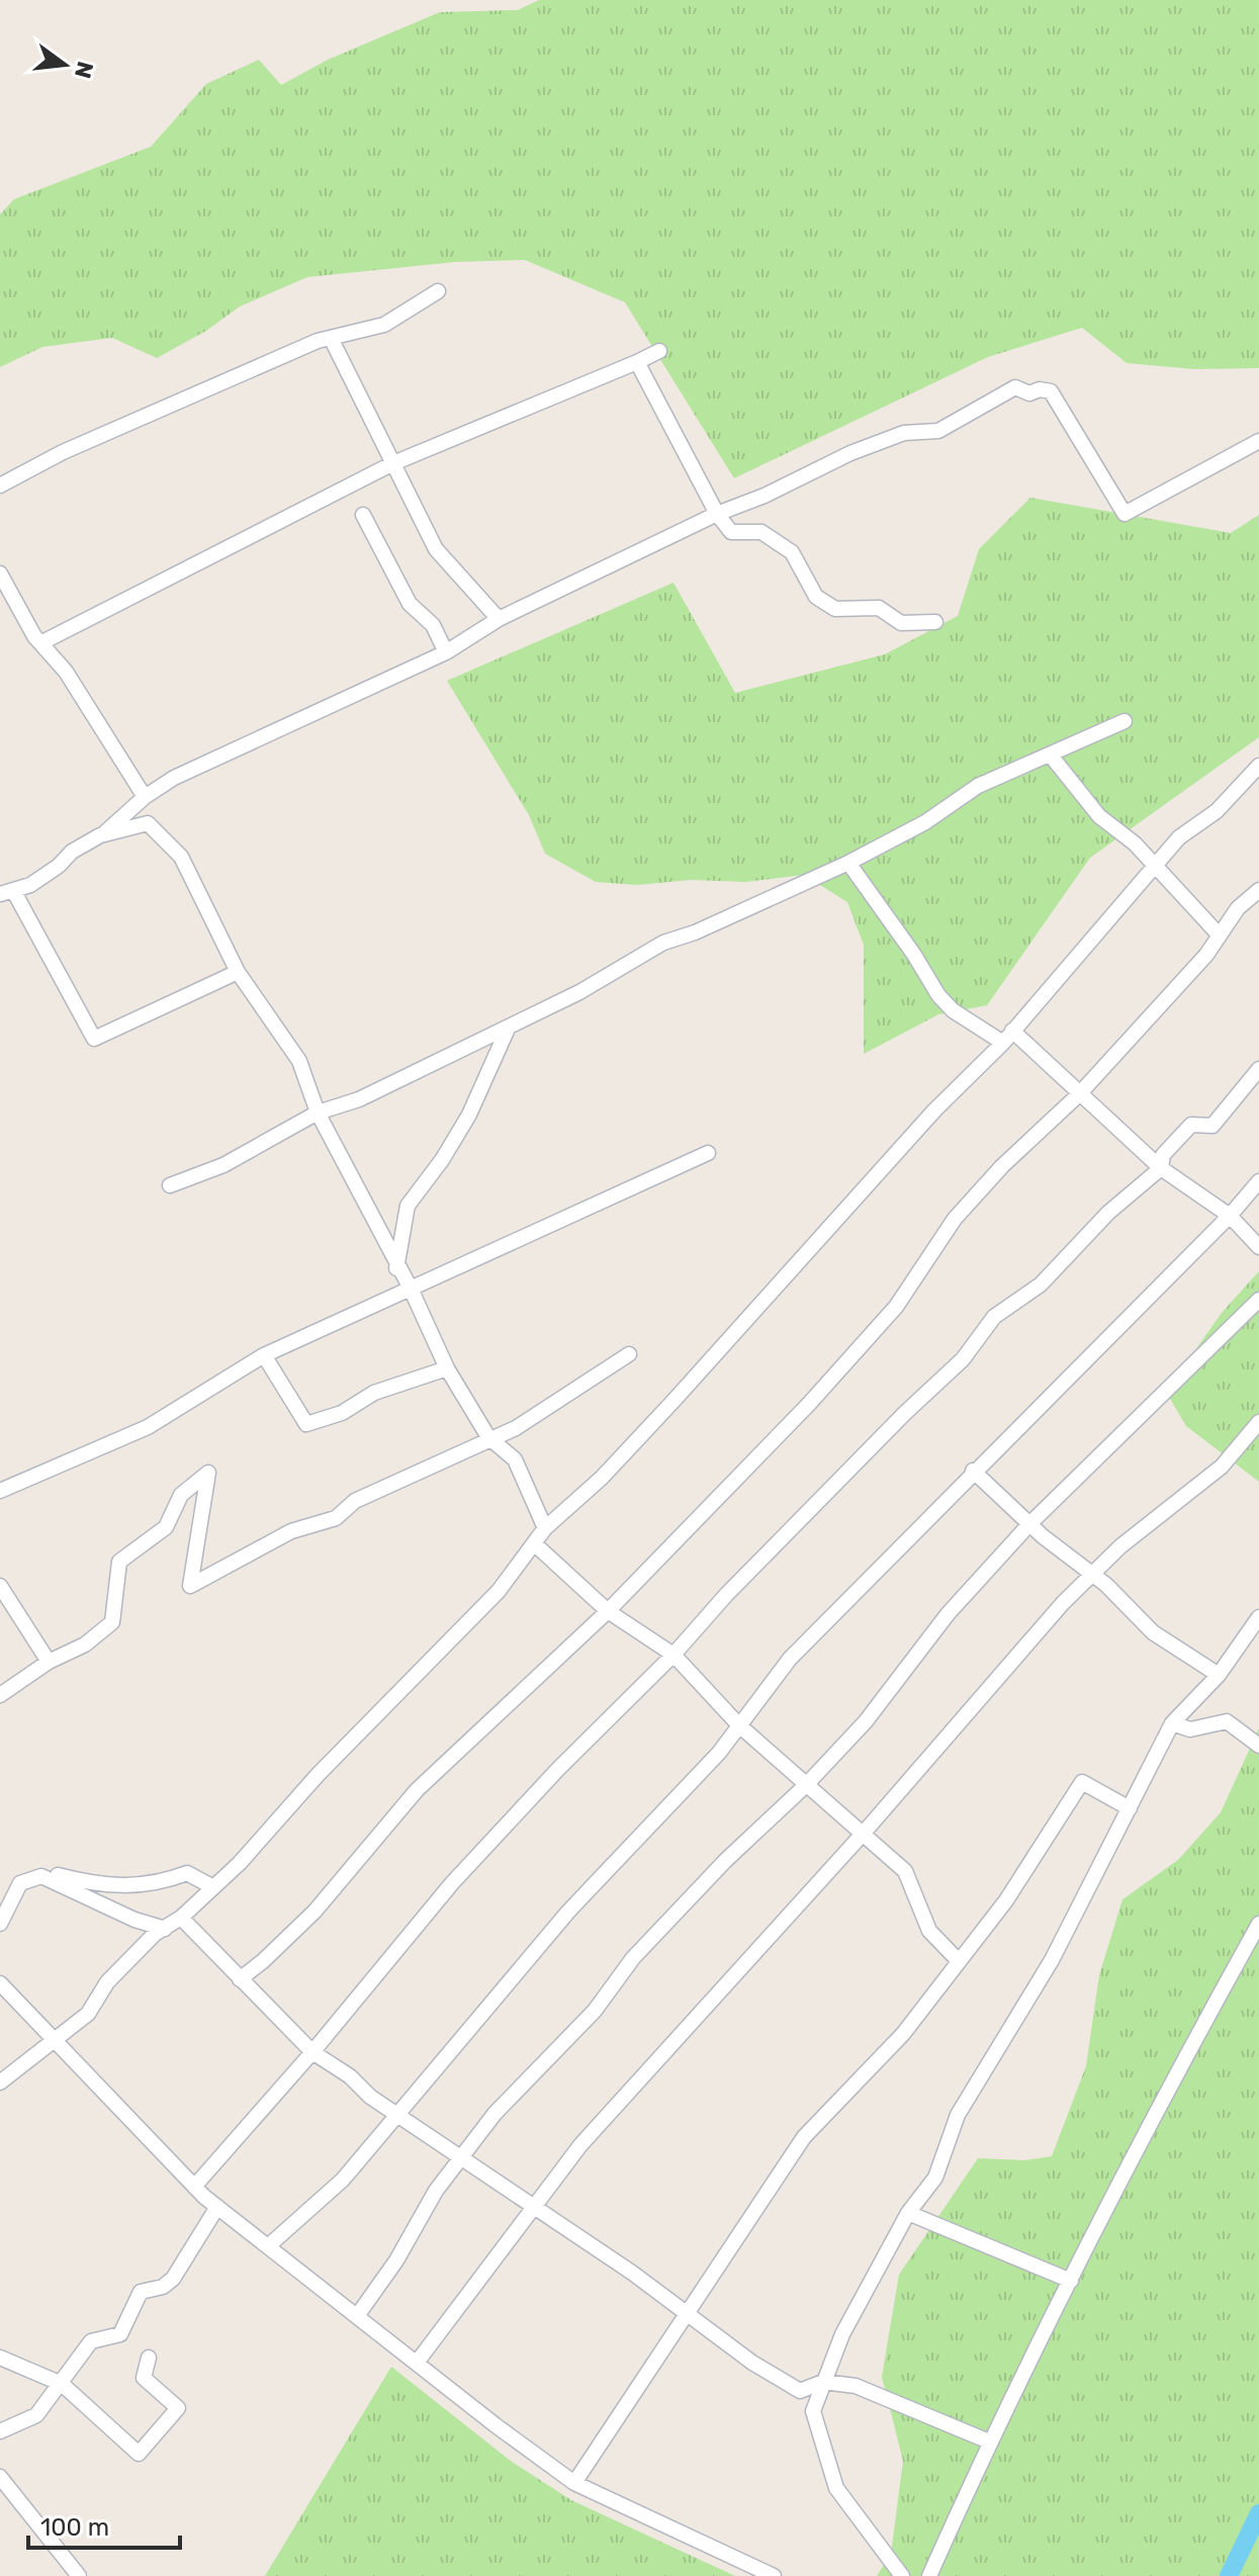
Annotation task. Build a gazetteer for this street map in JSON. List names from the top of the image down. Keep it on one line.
{"scale_bar":"100 m","north":"right"}
